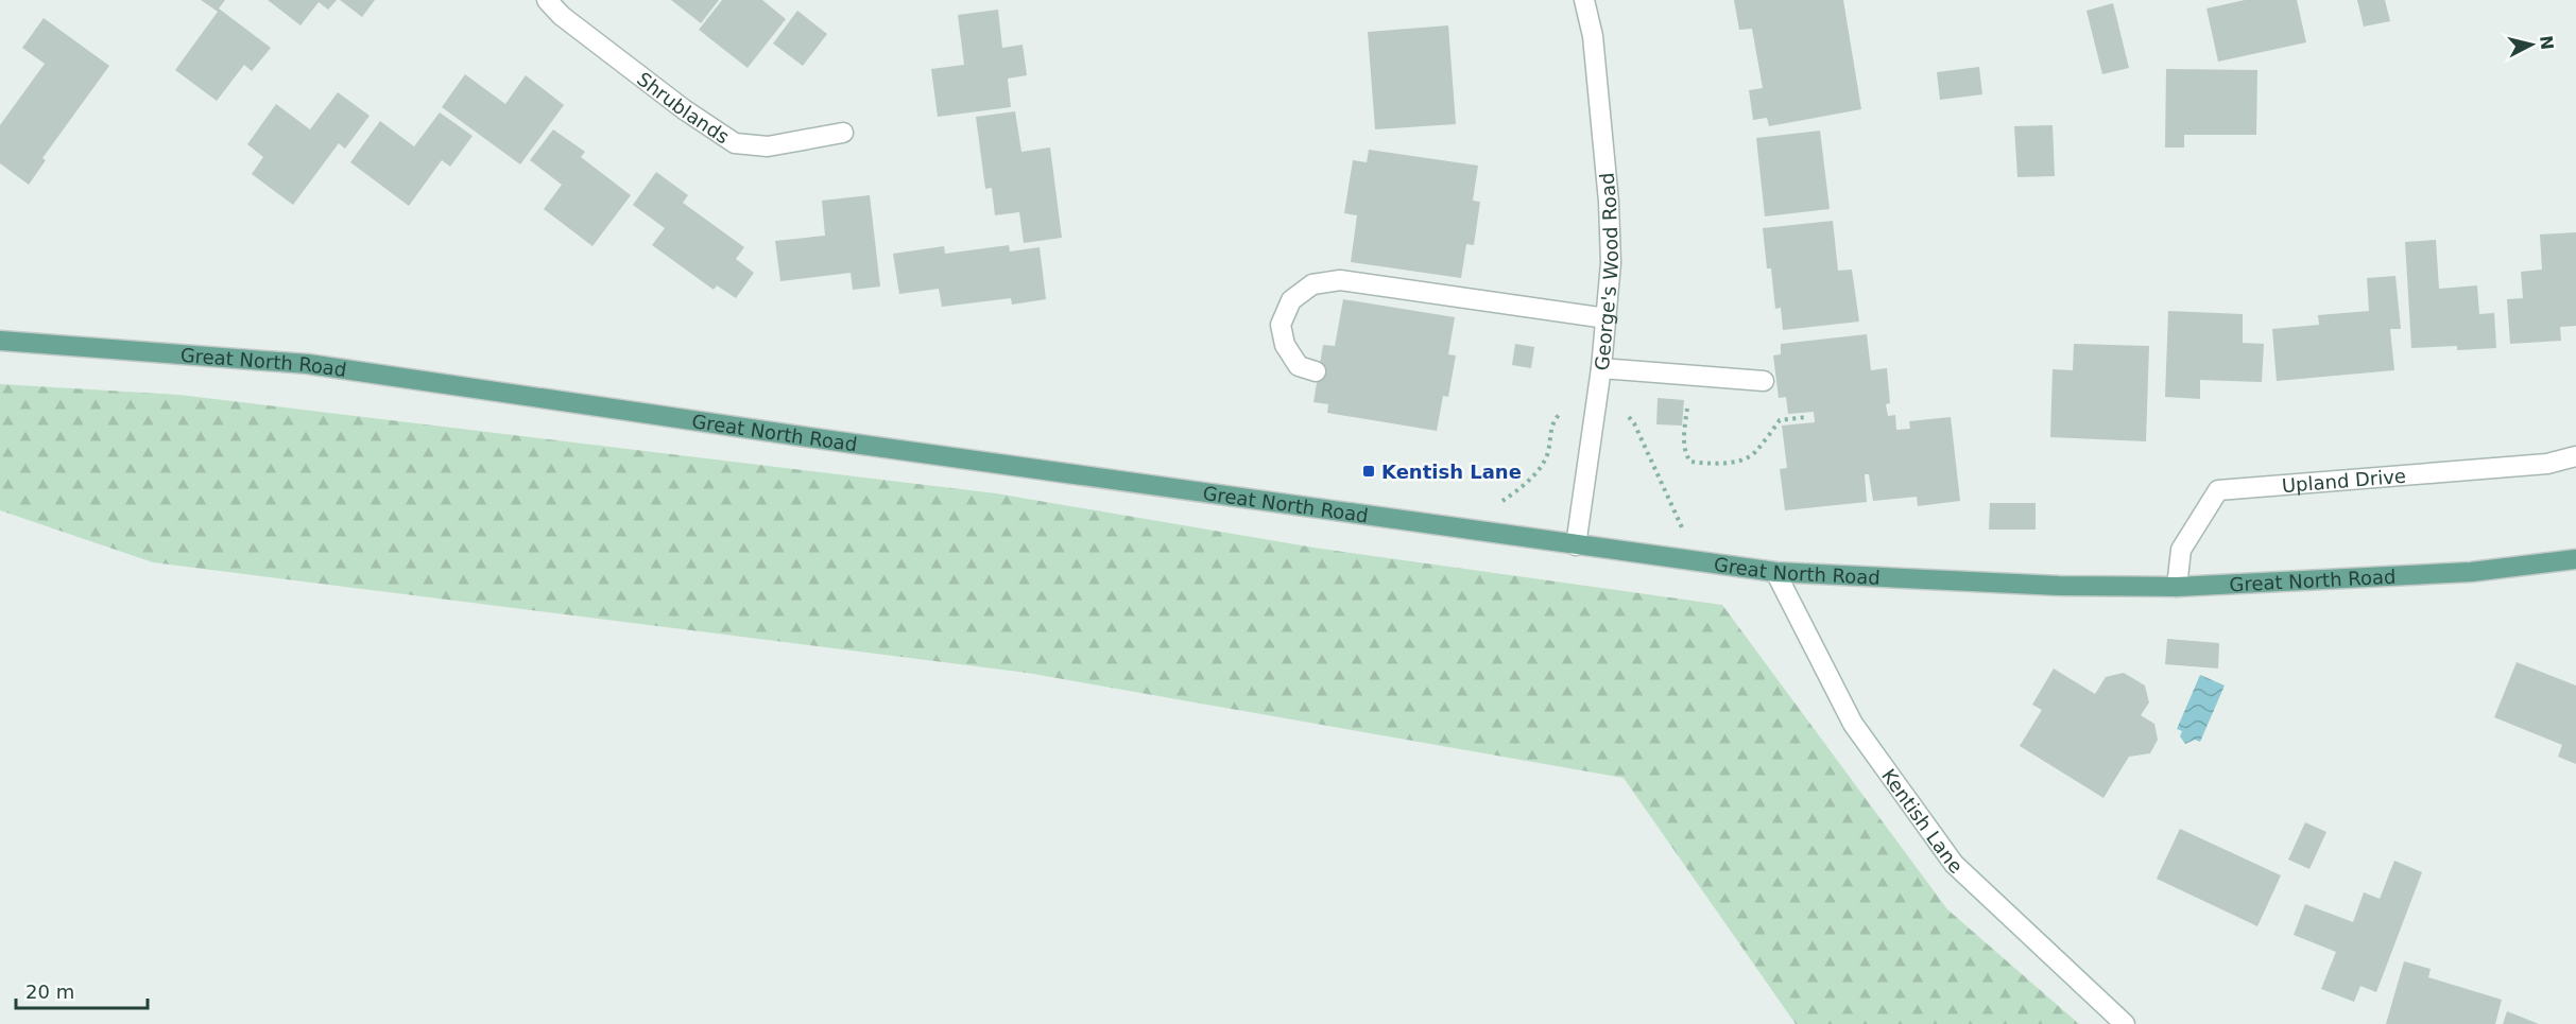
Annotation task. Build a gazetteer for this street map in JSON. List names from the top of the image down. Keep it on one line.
{"streets":{"main road":["Great North Road"],"street":["Shrublands","George's Wood Road","Upland Drive","Kentish Lane"]},"crossings":[["George's Wood Road","Great North Road"],["Great North Road","Upland Drive"],["Great North Road","Kentish Lane"]],"places":{"transit":["Kentish Lane"]},"scale_bar":"20 m","north":"right"}
